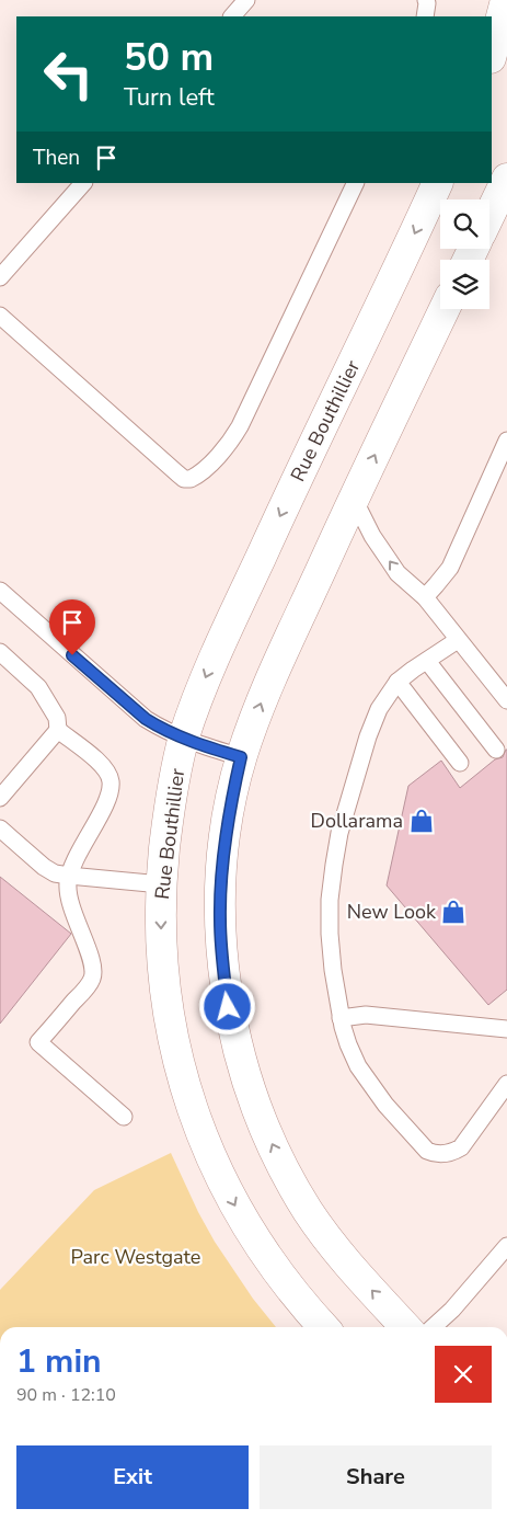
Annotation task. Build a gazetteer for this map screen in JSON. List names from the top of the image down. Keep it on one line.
{"streets":{"street":["Rue Bouthillier"]},"parks":["Parc Westgate"],"places":{"shop":["Dollarama","New Look"]},"page":{"turn":["50 m","Turn left"],"then":"Then","heading":["1 min","90 m · 12:10"],"buttons":["Exit","Share"]}}
